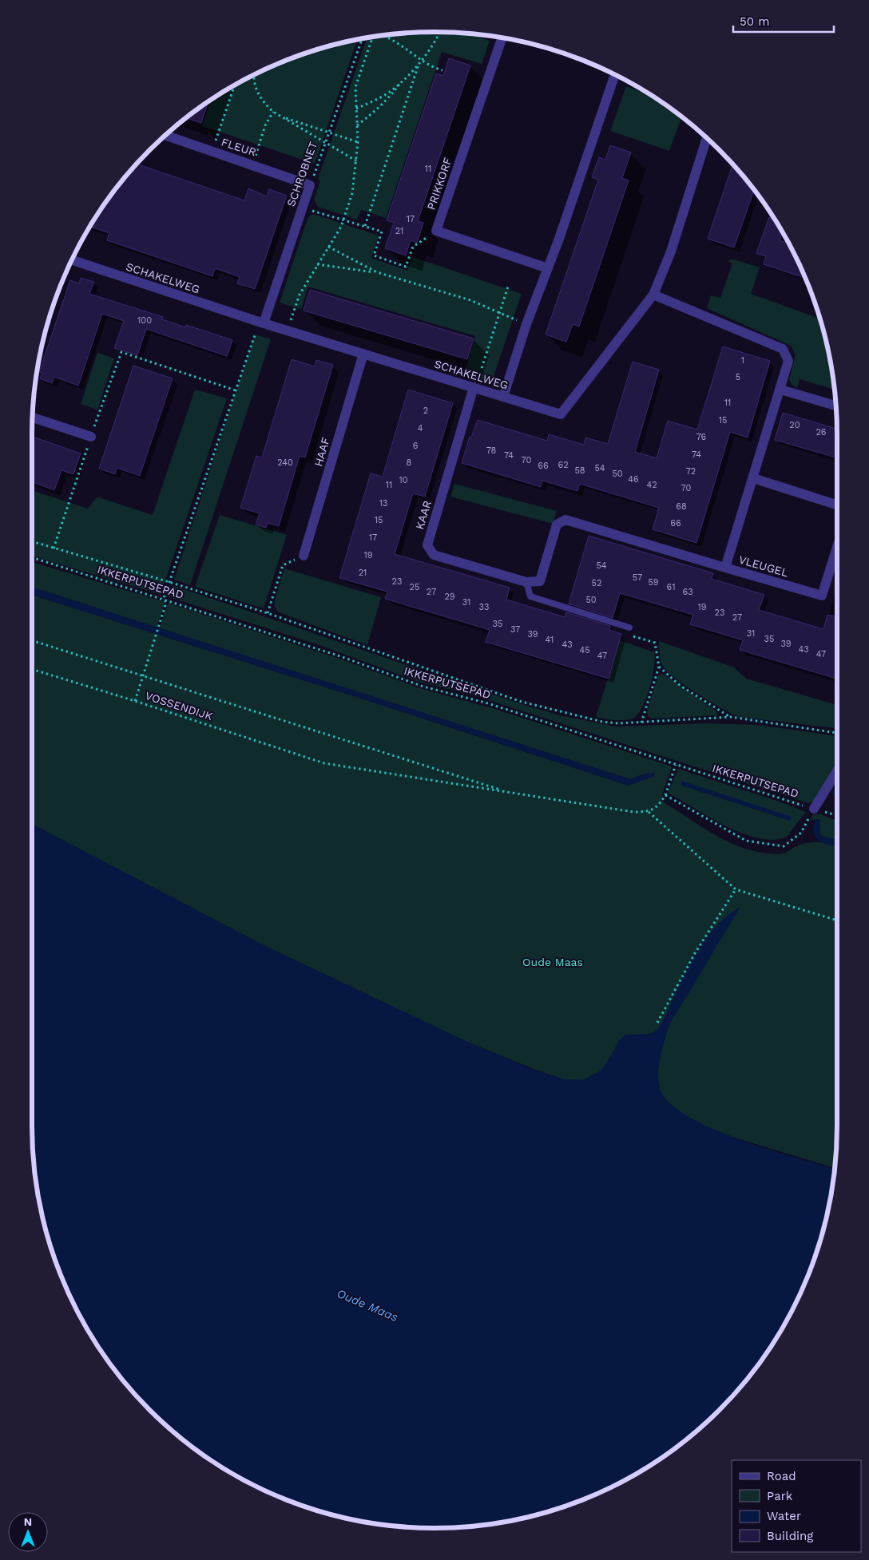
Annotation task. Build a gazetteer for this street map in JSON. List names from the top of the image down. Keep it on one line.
{"streets":{"street":["FLEUR","SCHROBNET","PRIKKORF","SCHAKELWEG","HAAF","KAAR","VLEUGEL"],"path":["IKKERPUTSEPAD","VOSSENDIJK"]},"crossings":[["FLEUR","SCHROBNET"],["SCHROBNET","SCHAKELWEG"],["SCHAKELWEG","HAAF"],["SCHAKELWEG","KAAR"],["SCHAKELWEG","VLEUGEL"]],"water":["Oude Maas"],"parks":["Oude Maas"],"house_numbers":["11","17","21","100","1","5","11","2","15","20","4","26","76","6","78","74","74","70","240","8","62","66","54","58","72","50","46","10","11","42","70","13","68","15","66","17","19","54","21","57","23","59","52","25","61","27","63","29","50","31","33","19","23","27","35","37","31","39","35","41","39","43","43","45","47","47"],"legend":["Road","Park","Water","Building"],"scale_bar":"50 m","north":"top"}
